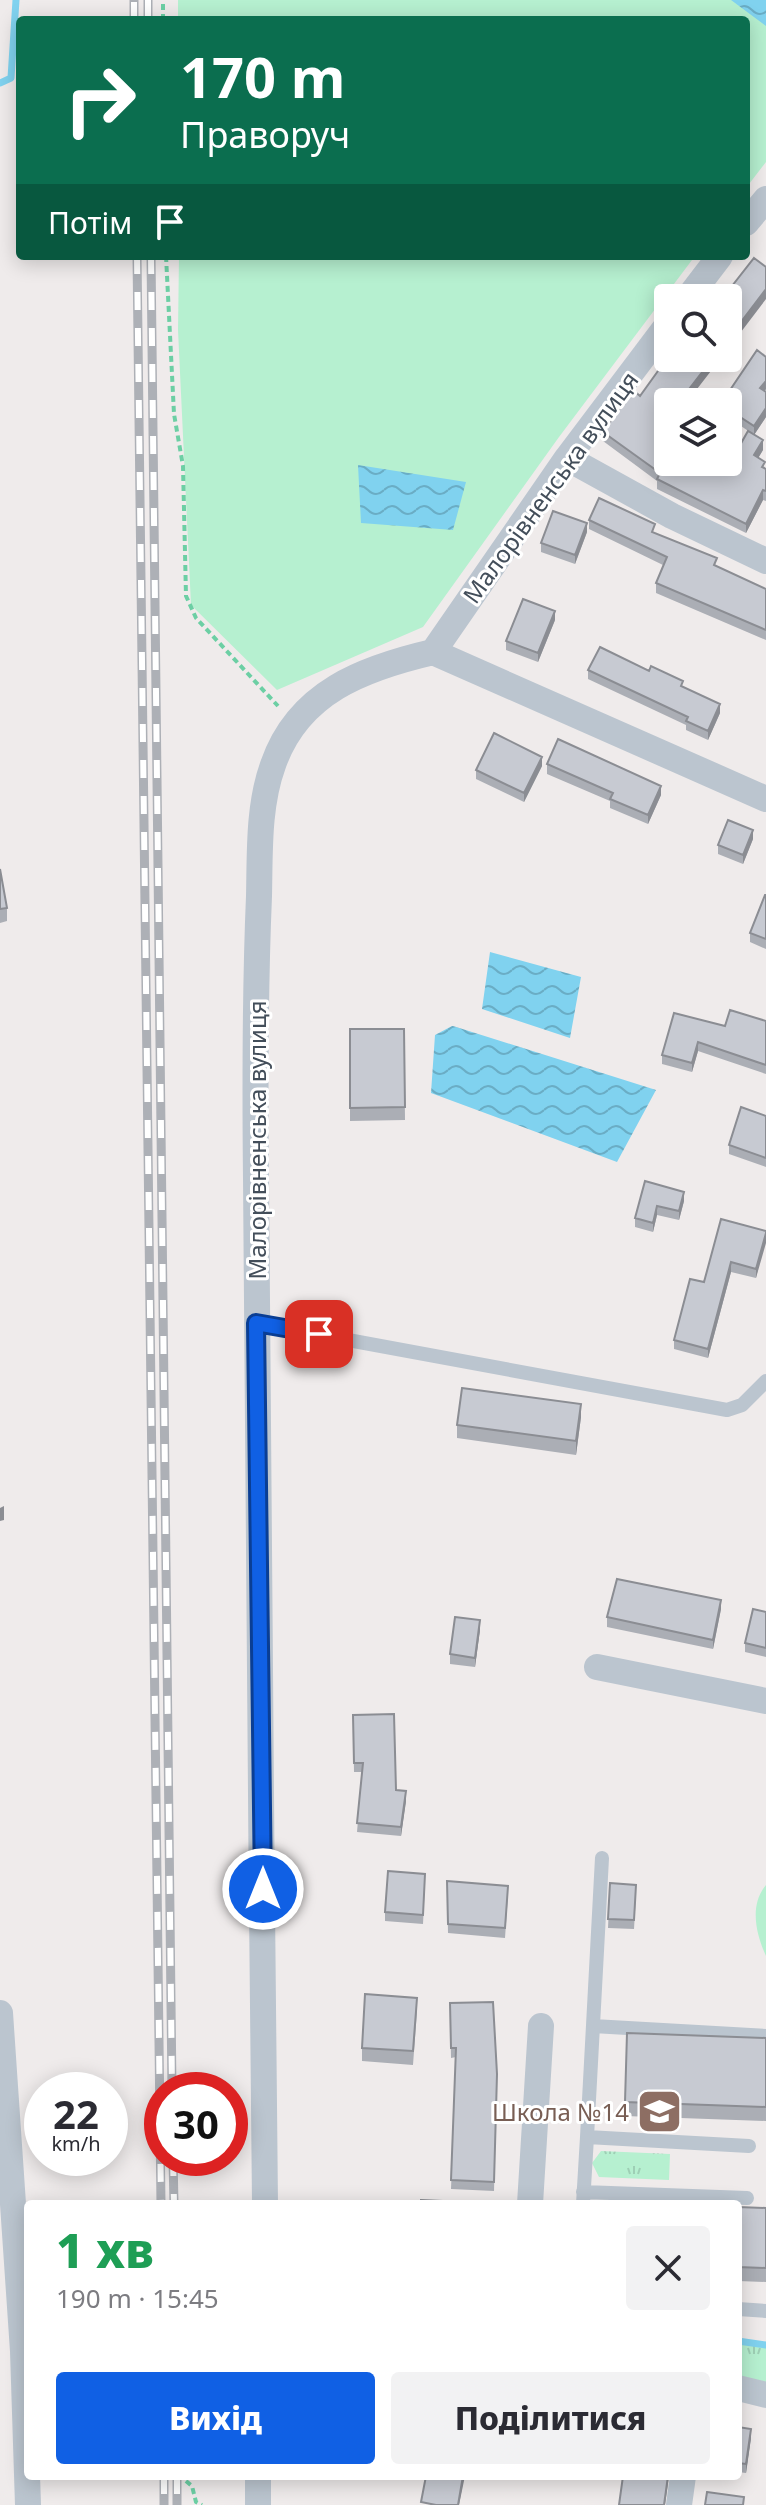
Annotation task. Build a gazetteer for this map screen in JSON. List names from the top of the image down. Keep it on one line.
{"streets":{"street":["Малорівненська вулиця"]},"places":{"school or university":["Школа №14"]},"page":{"turn":["170 m","Праворуч"],"then":"Потім","speed":"22 km/h","limit":"30","heading":["1 хв","190 m · 15:45"],"buttons":["Вихід","Поділитися"]}}
